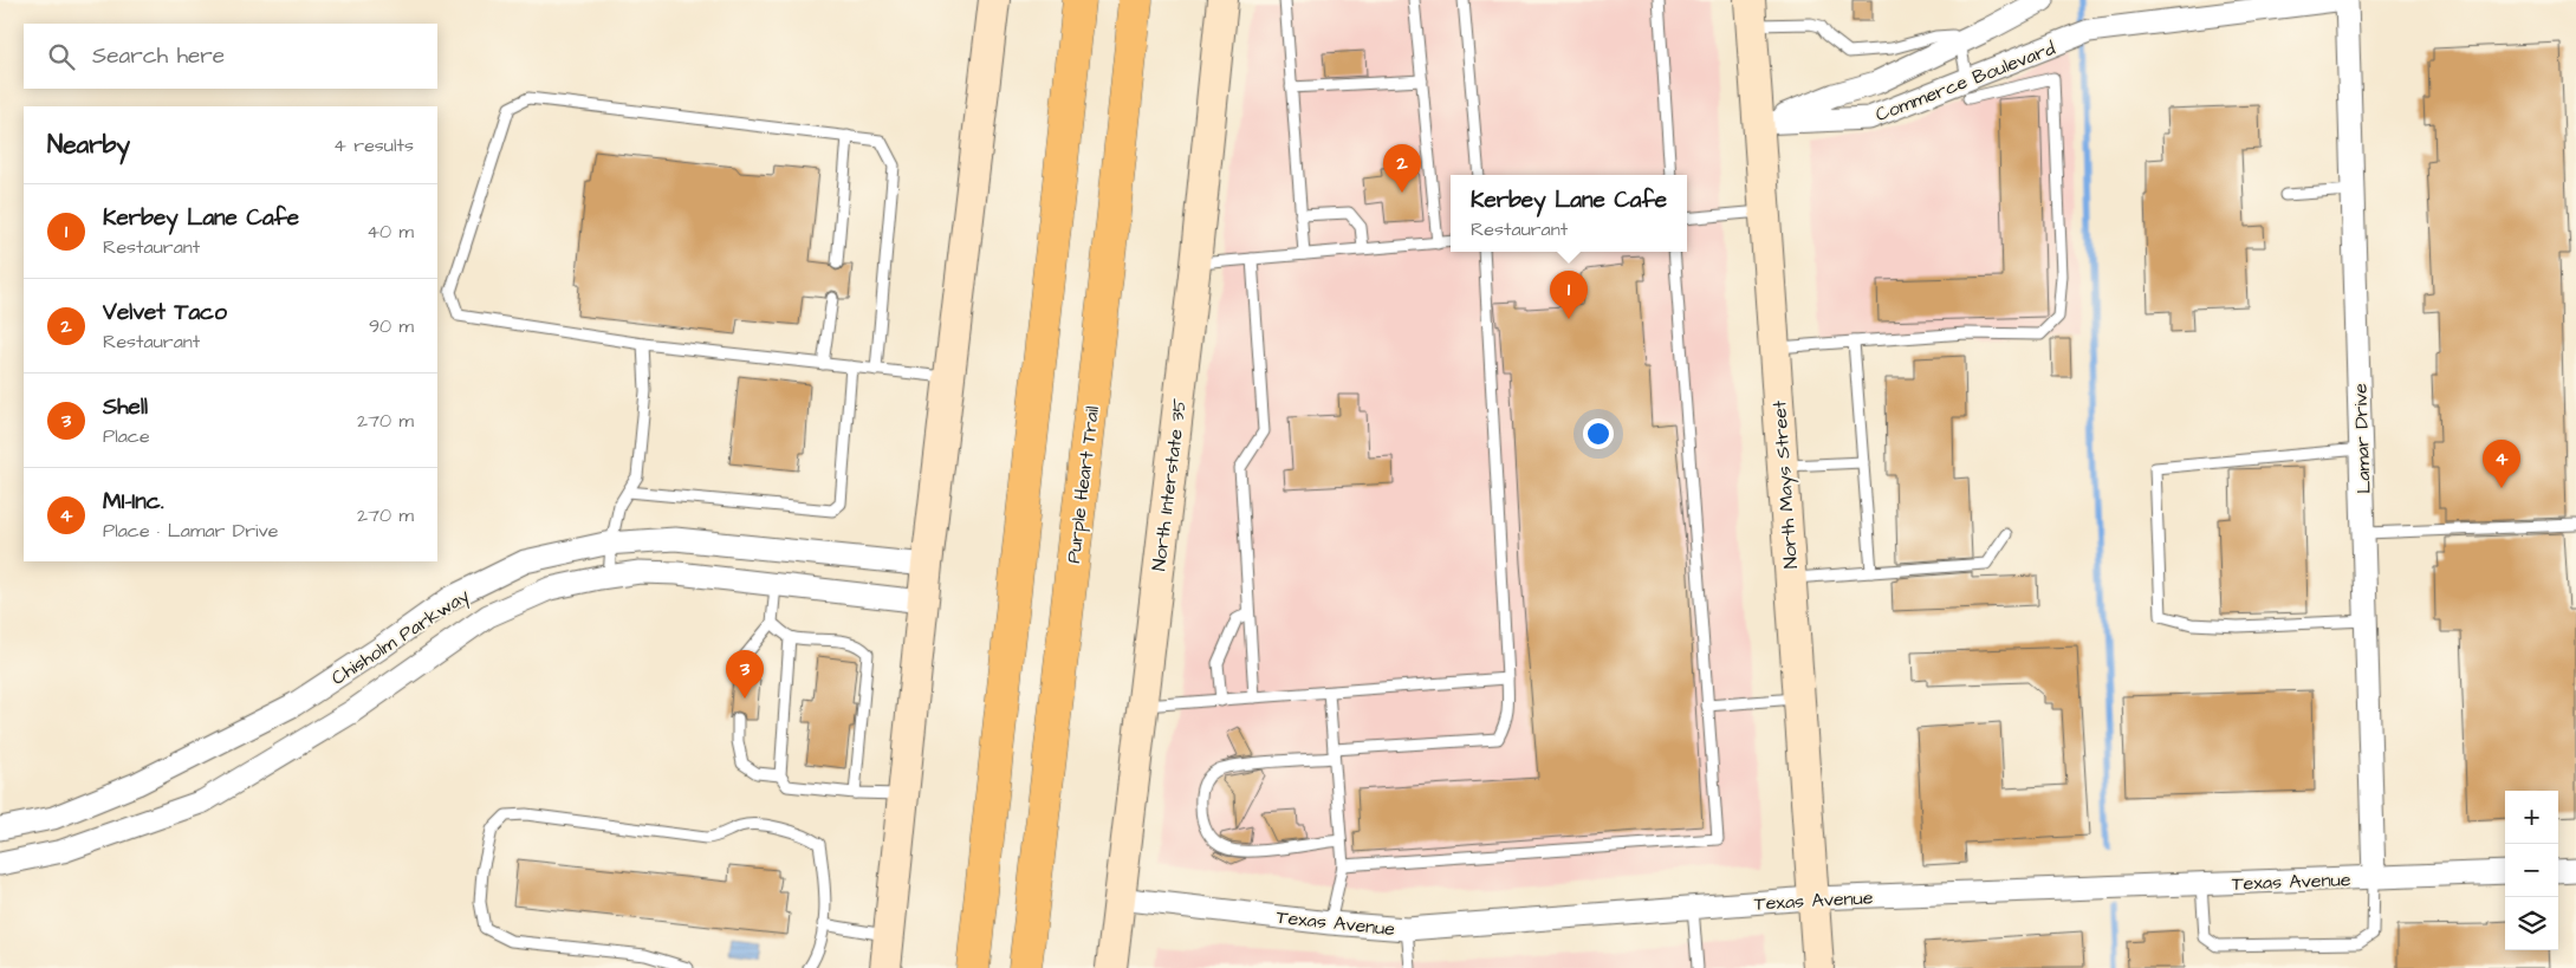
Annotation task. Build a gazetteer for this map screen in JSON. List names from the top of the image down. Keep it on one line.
{"streets":{"highway":["Purple Heart Trail"],"main road":["North Interstate 35","North Mays Street"],"street":["Commerce Boulevard","Lamar Drive","Chisholm Parkway","Texas Avenue"]},"crossings":[["Commerce Boulevard","North Mays Street"],["Lamar Drive","Texas Avenue"],["North Interstate 35","Texas Avenue"],["North Mays Street","Texas Avenue"]],"page":{"search":"Search here","heading":["Nearby","4 results"],"pins":["2","1","4","3"],"popup":["Kerbey Lane Cafe","Restaurant"],"list":[{"mark":"1","name":"Kerbey Lane Cafe","note":"Restaurant","value":"40 m"},{"mark":"2","name":"Velvet Taco","note":"Restaurant","value":"90 m"},{"mark":"3","name":"Shell","note":"Place","value":"270 m"},{"mark":"4","name":"MI-Inc.","note":"Place · Lamar Drive","value":"270 m"}],"map_buttons":["+","−"]}}
